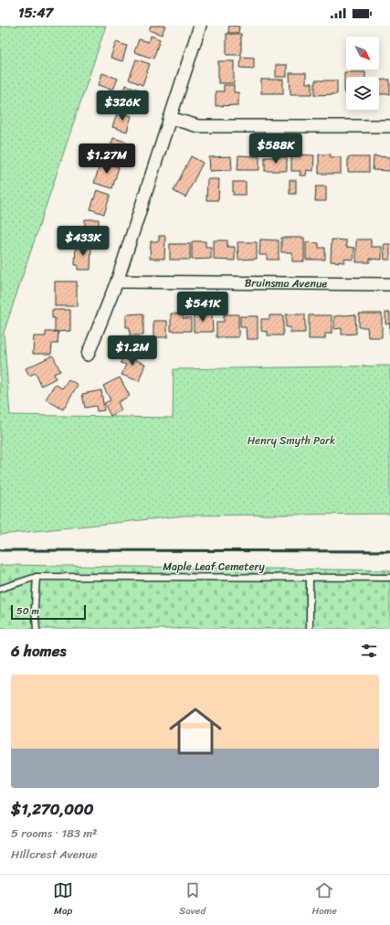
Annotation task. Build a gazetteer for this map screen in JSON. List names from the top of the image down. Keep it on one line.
{"streets":{"street":["Bruinsma Avenue"],"lane":["Maple Leaf Cemetery"]},"parks":["Henry Smyth Park"],"scale_bar":"50 m","north":"bottom right","page":{"status":"15:47","price":["$326K","$588K","$1.27M","$433K","$541K","$1.2M"],"scale":"50 m","heading":"6 homes","list":[{"name":"$1,270,000","note":"5 rooms · 183 m² · Hillcrest Avenue"}],"tabs":["Map","Saved","Home"]}}
